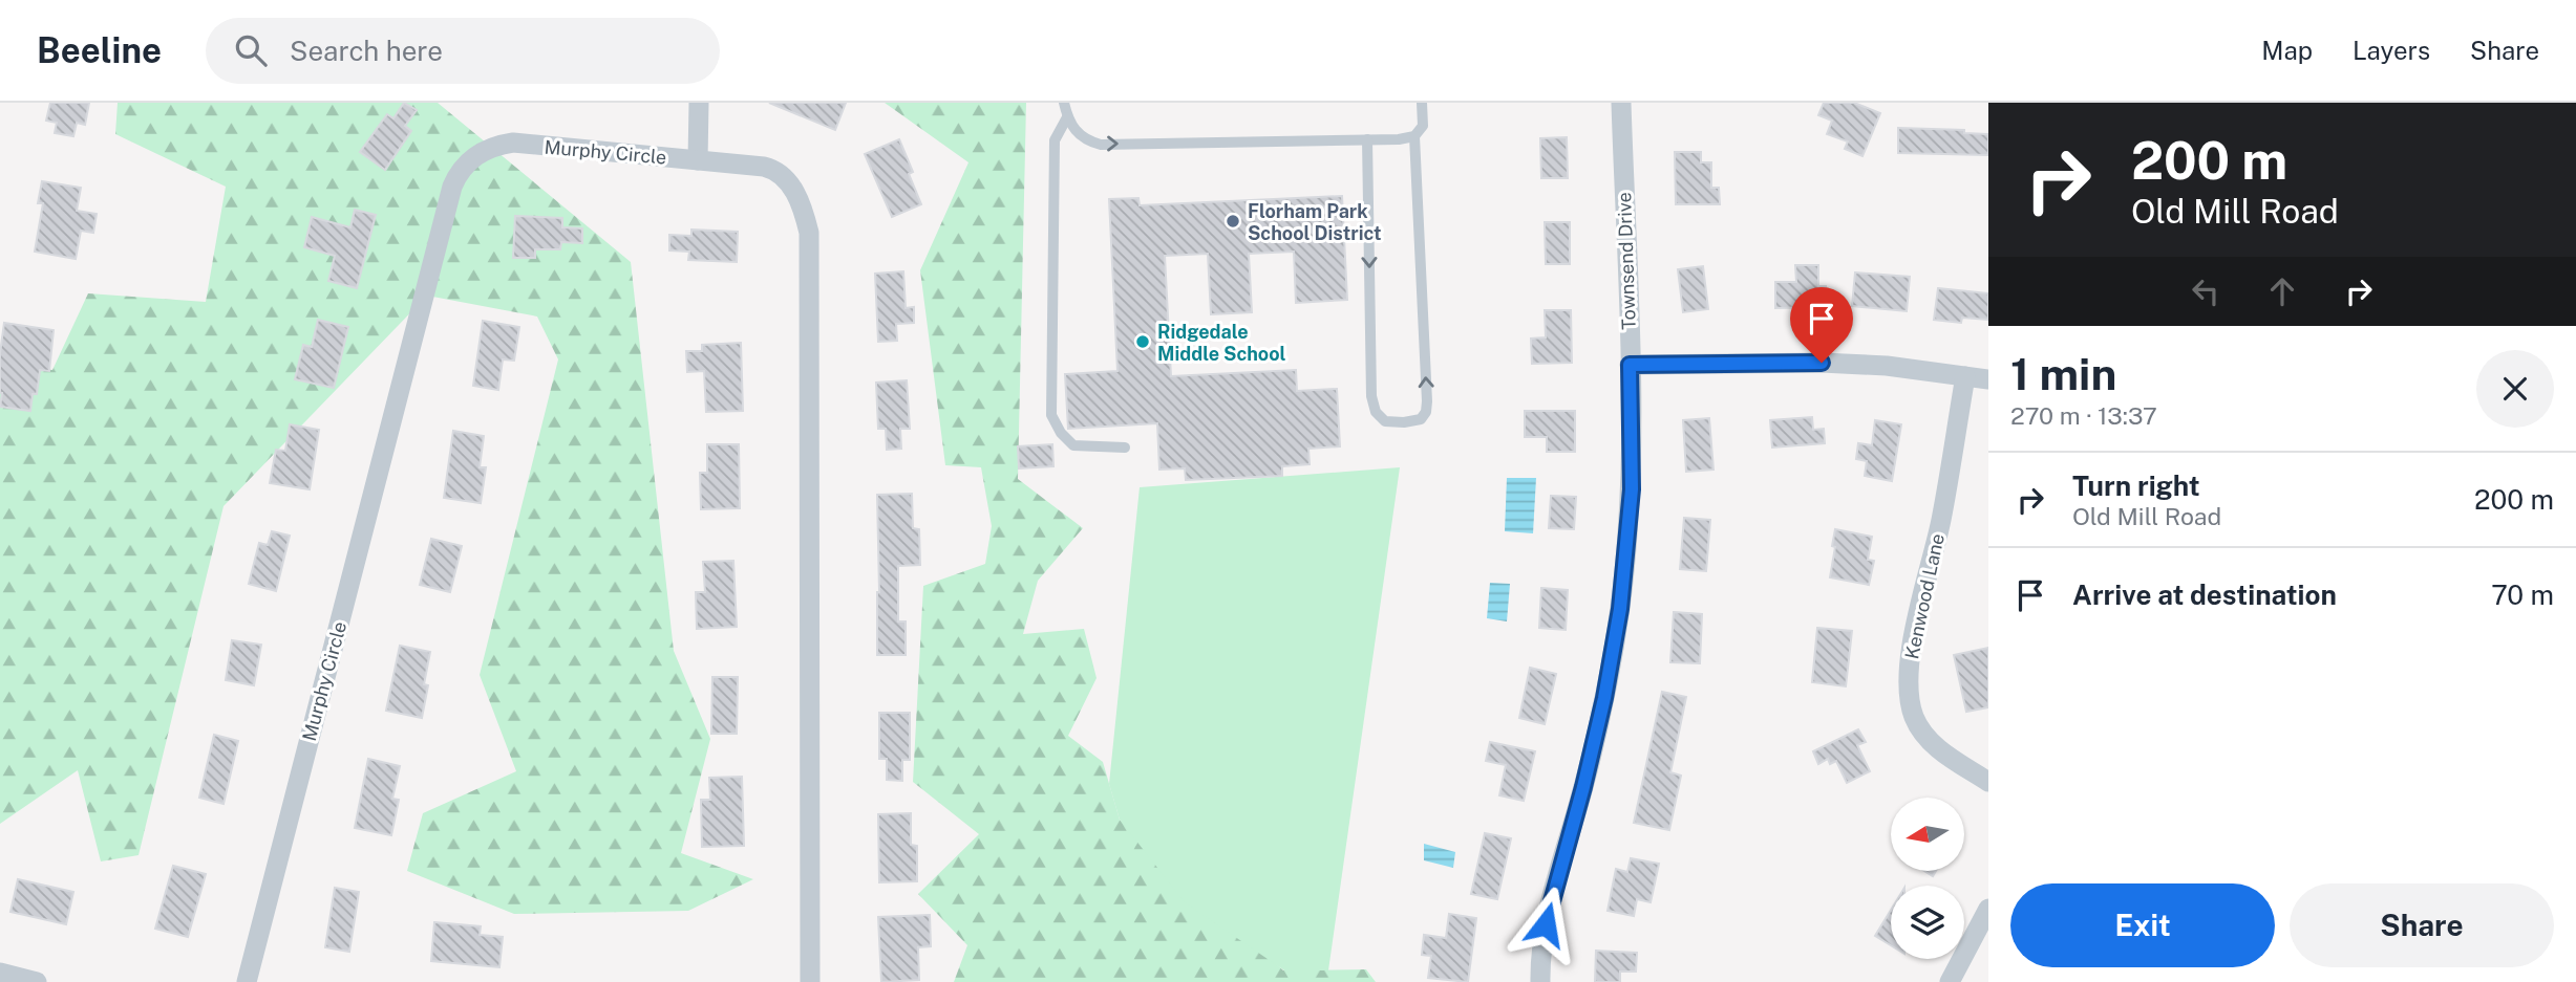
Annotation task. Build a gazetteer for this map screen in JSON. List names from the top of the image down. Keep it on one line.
{"streets":{"street":["Murphy Circle","Townsend Drive","Kenwood Lane"]},"places":["Florham Park School District","Ridgedale Middle School"],"north":"left","page":{"header":"Beeline","search":"Search here","nav":["Map","Layers","Share"],"turn":["200 m","Old Mill Road"],"heading":["1 min","270 m · 13:37"],"list":[{"name":"Turn right","note":"Old Mill Road","value":"200 m"},{"name":"Arrive at destination","value":"70 m"}],"buttons":["Exit","Share"]}}
